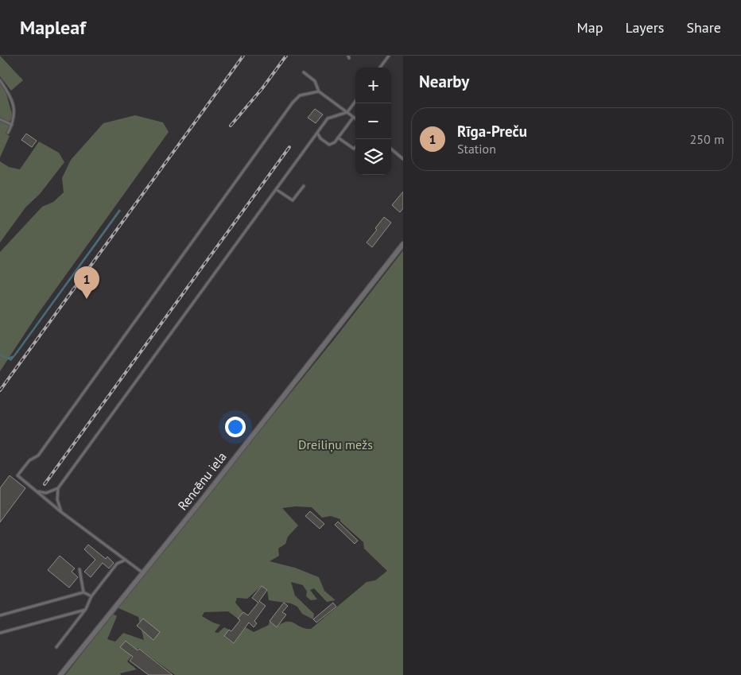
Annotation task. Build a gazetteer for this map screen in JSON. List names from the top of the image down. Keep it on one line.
{"streets":{"street":["Rencēnu iela"]},"parks":["Dreiliņu mežs"],"page":{"header":"Mapleaf","nav":["Map","Layers","Share"],"heading":"Nearby","map_buttons":["+","−"],"list":[{"mark":"1","name":"Rīga-Preču","note":"Station","value":"250 m"}],"pins":"1"}}
